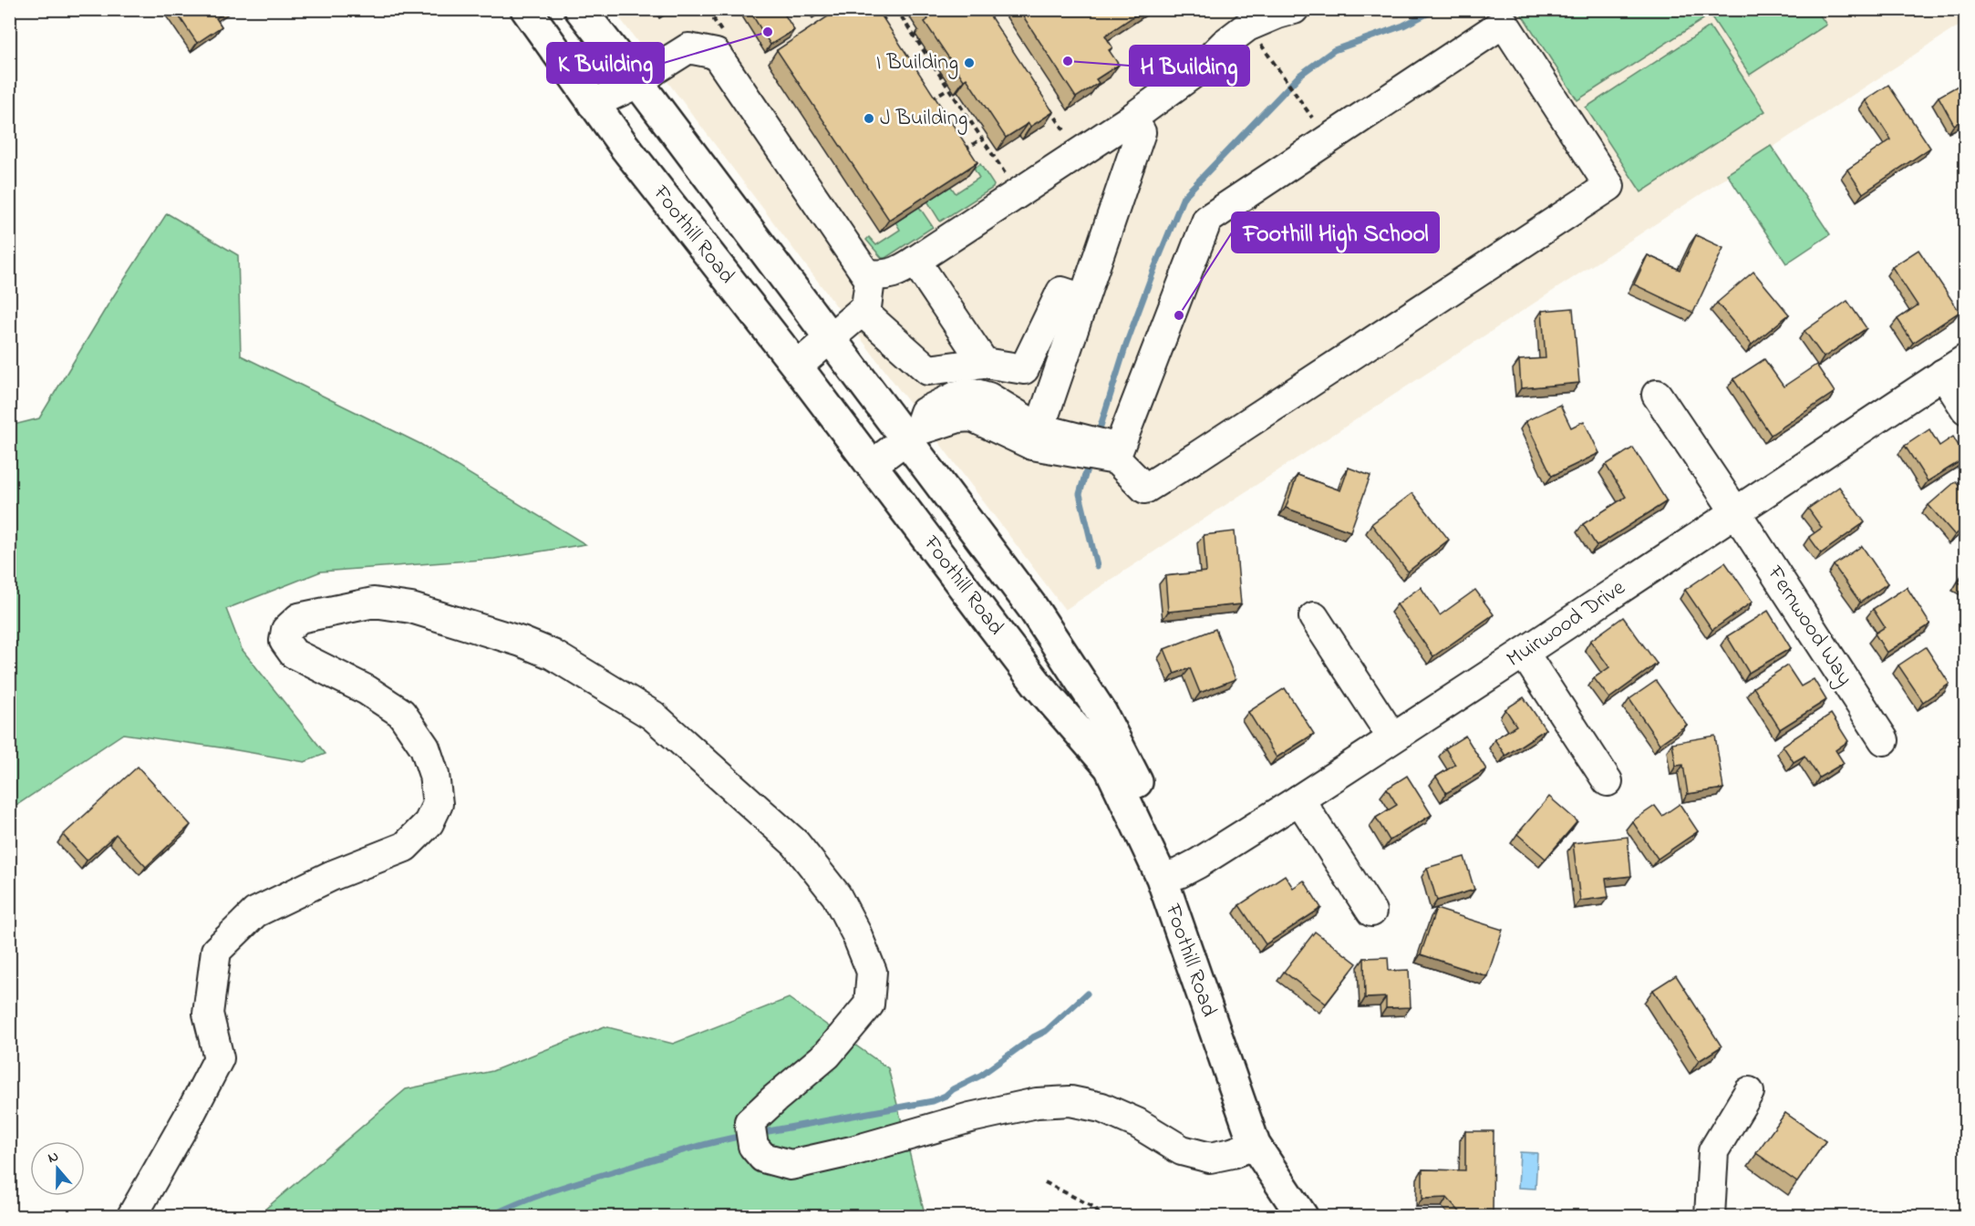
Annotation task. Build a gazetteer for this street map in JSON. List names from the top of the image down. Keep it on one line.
{"streets":{"main road":["Foothill Road"],"street":["Muirwood Drive","Fernwood Way"]},"crossings":[["Foothill Road","Muirwood Drive"],["Muirwood Drive","Fernwood Way"]],"places":["K Building","H Building","I Building","J Building","Foothill High School"],"north":"top"}
